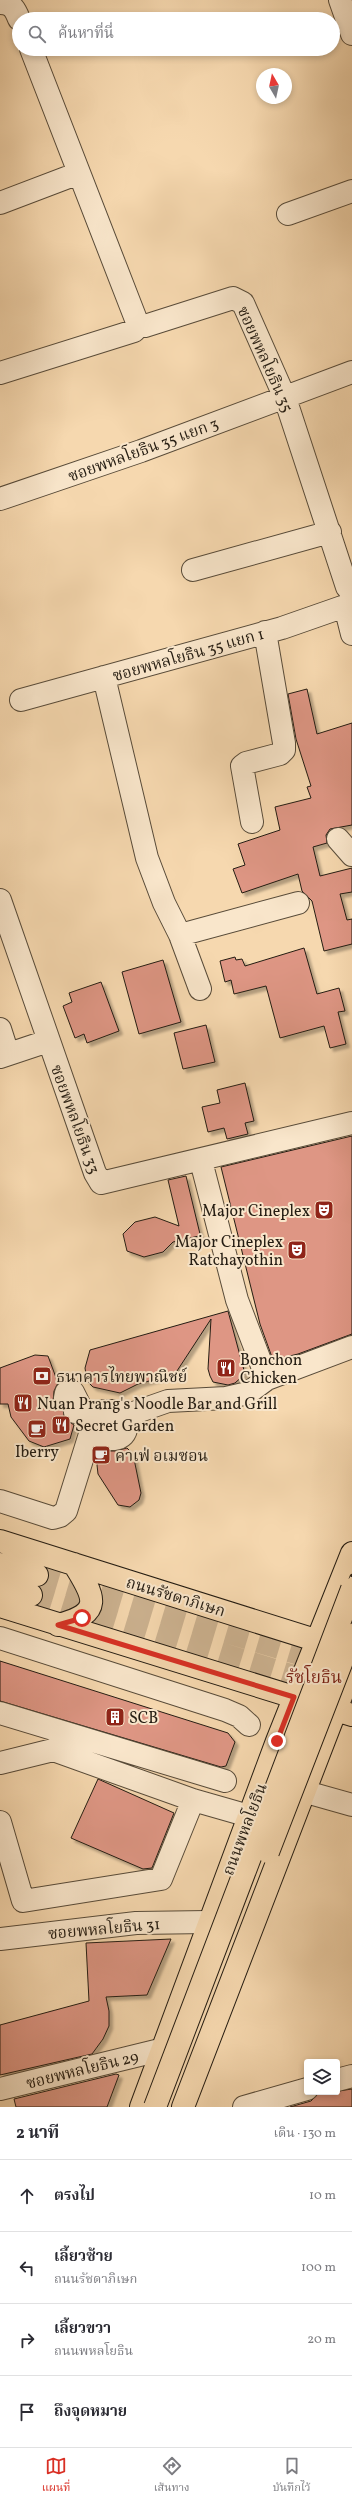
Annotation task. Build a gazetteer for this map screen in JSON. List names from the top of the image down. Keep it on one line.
{"streets":{"main road":["ถนนรัชดาภิเษก","ถนนพหลโยธิน"],"street":["ซอยพหลโยธิน 35","ซอยพหลโยธิน 35 แยก 3","ซอยพหลโยธิน 35 แยก 1","ซอยพหลโยธิน 33","ซอยพหลโยธิน 31","ซอยพหลโยธิน 29"]},"crossings":[["ซอยพหลโยธิน 35","ซอยพหลโยธิน 35 แยก 3"],["ซอยพหลโยธิน 35","ซอยพหลโยธิน 35 แยก 1"],["ถนนรัชดาภิเษก","ถนนพหลโยธิน"],["ถนนพหลโยธิน","ซอยพหลโยธิน 31"],["ถนนพหลโยธิน","ซอยพหลโยธิน 29"]],"districts":["รัชโยธิน"],"places":{"theatre":["Major Cineplex","Major Cineplex Ratchayothin"],"restaurant":["Bonchon Chicken","Nuan Prang's Noodle Bar and Grill","Secret Garden"],"bank":["ธนาคารไทยพาณิชย์"],"cafe":["Iberry","คาเฟ่ อเมซอน"],"building":["SCB"]},"north":"top","page":{"search":"ค้นหาที่นี่","heading":["2 นาที","เดิน · 130 m"],"list":[["ตรงไป","10 m"],["เลี้ยวซ้าย","ถนนรัชดาภิเษก","100 m"],["เลี้ยวขวา","ถนนพหลโยธิน","20 m"],"ถึงจุดหมาย"],"nav":["แผนที่","เส้นทาง","บันทึกไว้"]}}
